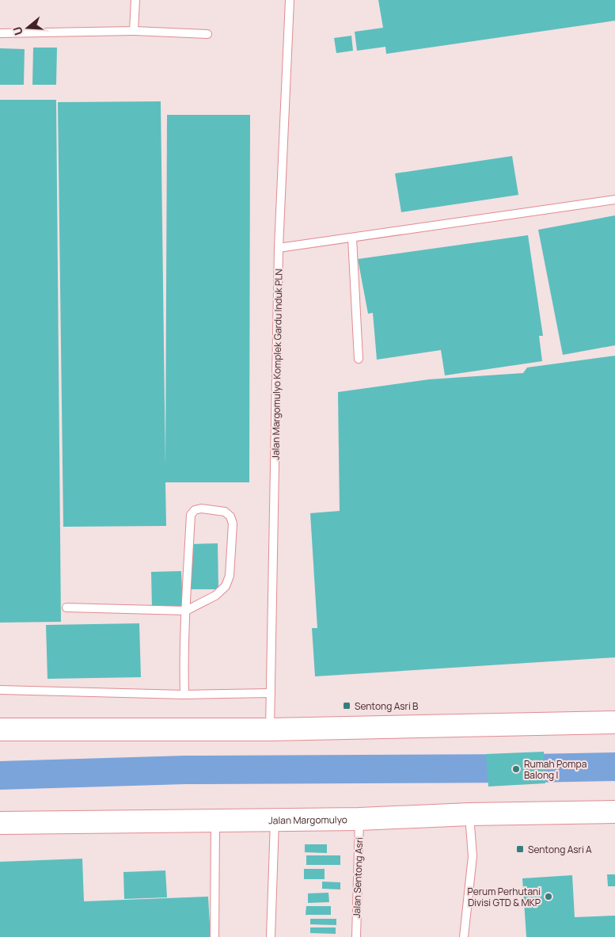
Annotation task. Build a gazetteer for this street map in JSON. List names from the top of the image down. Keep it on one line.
{"streets":{"main road":["Jalan Margomulyo"],"lane":["Jalan Margomulyo Komplek Gardu Induk PLN","Jalan Sentong Asri"]},"crossings":[["Jalan Margomulyo","Jalan Sentong Asri"]],"places":{"transit":["Sentong Asri B","Sentong Asri A"],"other":["Rumah Pompa Balong I","Perum Perhutani Divisi GTD & MKP"]},"north":"left"}
